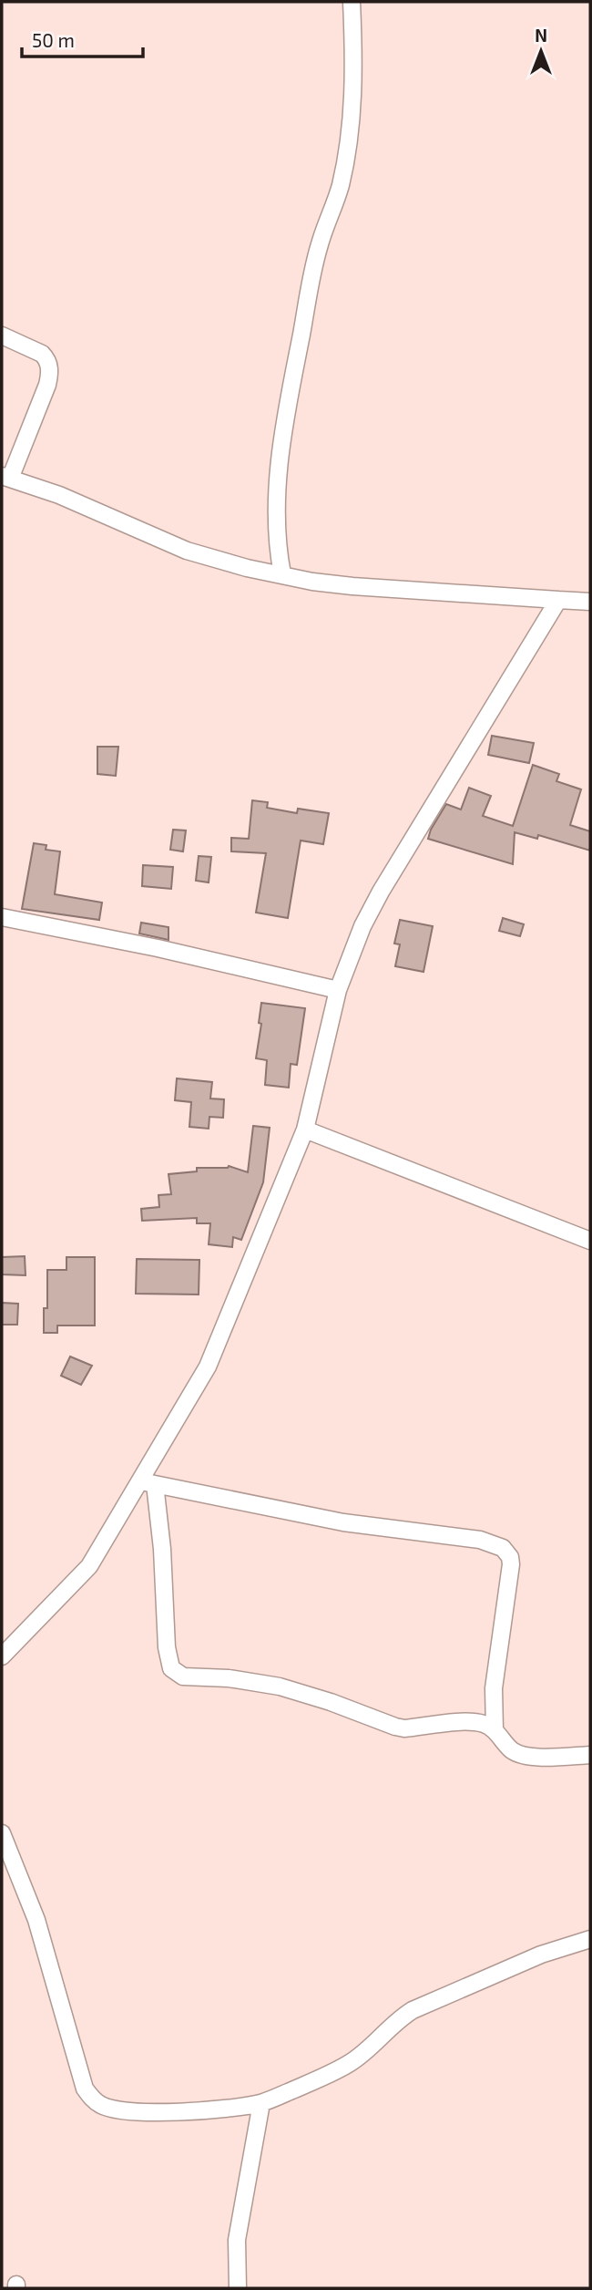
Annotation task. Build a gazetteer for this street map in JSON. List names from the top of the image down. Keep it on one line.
{"scale_bar":"50 m","north":"top"}
